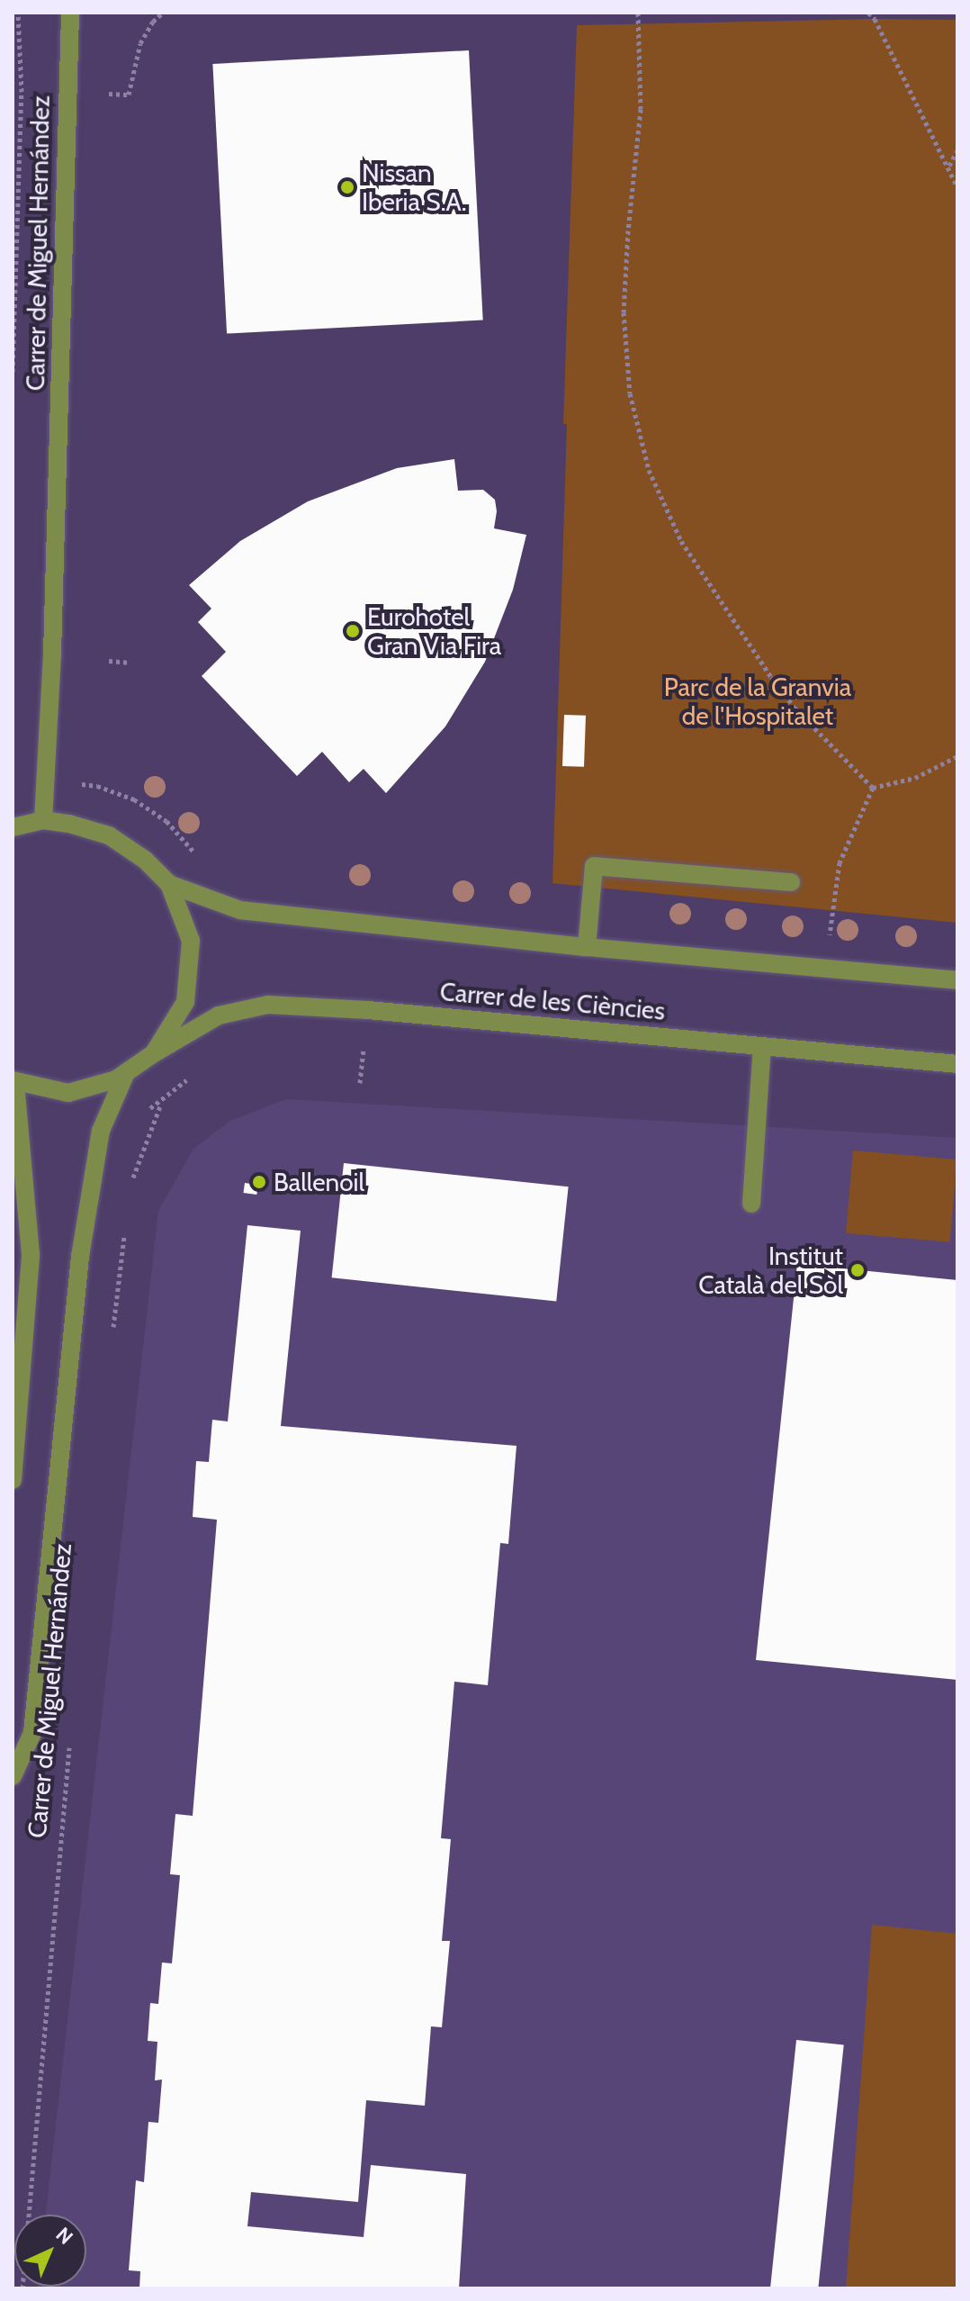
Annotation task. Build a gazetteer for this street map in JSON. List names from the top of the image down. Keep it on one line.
{"streets":{"street":["Carrer de Miguel Hernández","Carrer de les Ciències"]},"crossings":[["Carrer de Miguel Hernández","Carrer de les Ciències"]],"parks":["Parc de la Granvia de l'Hospitalet"],"places":["Nissan Iberia S.A.","Eurohotel Gran Via Fira","Ballenoil","Institut Català del Sòl"],"north":"top right"}
